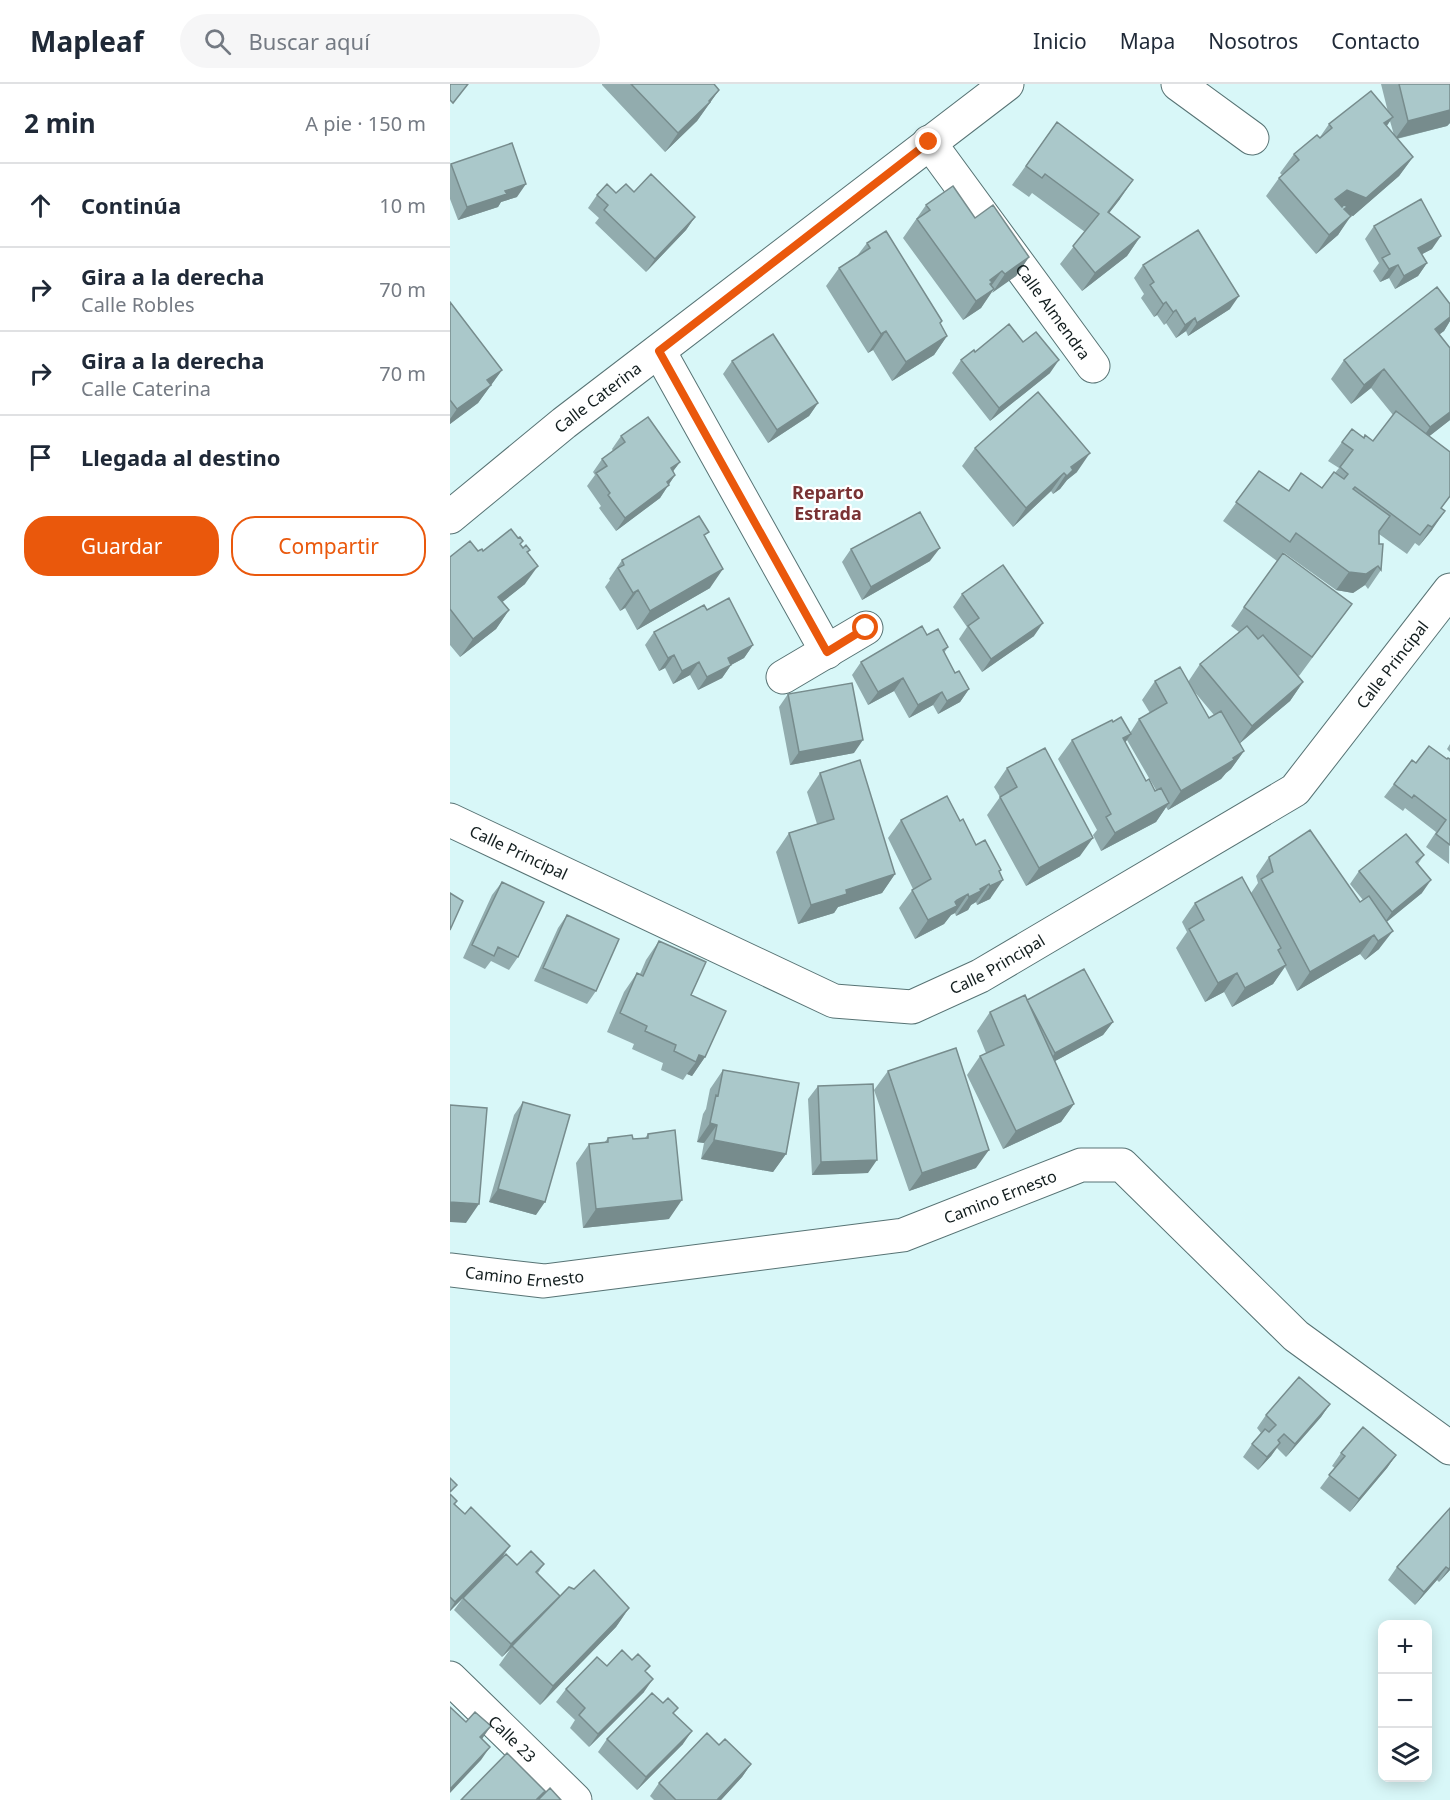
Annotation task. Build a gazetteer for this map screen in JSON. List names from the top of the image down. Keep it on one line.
{"streets":{"street":["Calle Almendra","Calle Caterina","Calle Principal","Camino Ernesto","Calle 23"]},"crossings":[["Calle Almendra","Calle Caterina"]],"districts":["Reparto Estrada"],"page":{"header":"Mapleaf","search":"Buscar aquí","nav":["Inicio","Mapa","Nosotros","Contacto"],"heading":["2 min","A pie · 150 m"],"list":[["Continúa","10 m"],["Gira a la derecha","Calle Robles","70 m"],["Gira a la derecha","Calle Caterina","70 m"],"Llegada al destino"],"buttons":["Guardar","Compartir"],"map_buttons":["+","−"]}}
